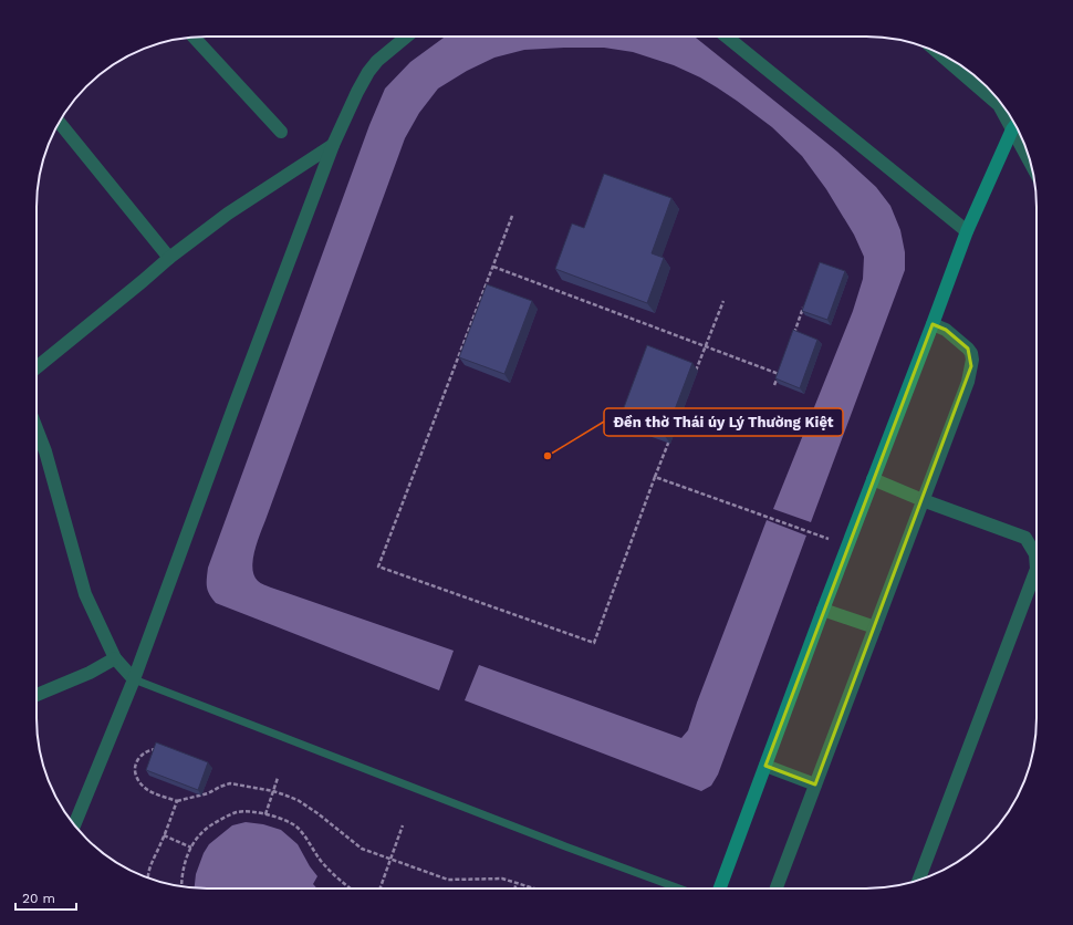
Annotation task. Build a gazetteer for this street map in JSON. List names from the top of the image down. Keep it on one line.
{"places":["Đền thờ Thái úy Lý Thường Kiệt"],"scale_bar":"20 m"}
